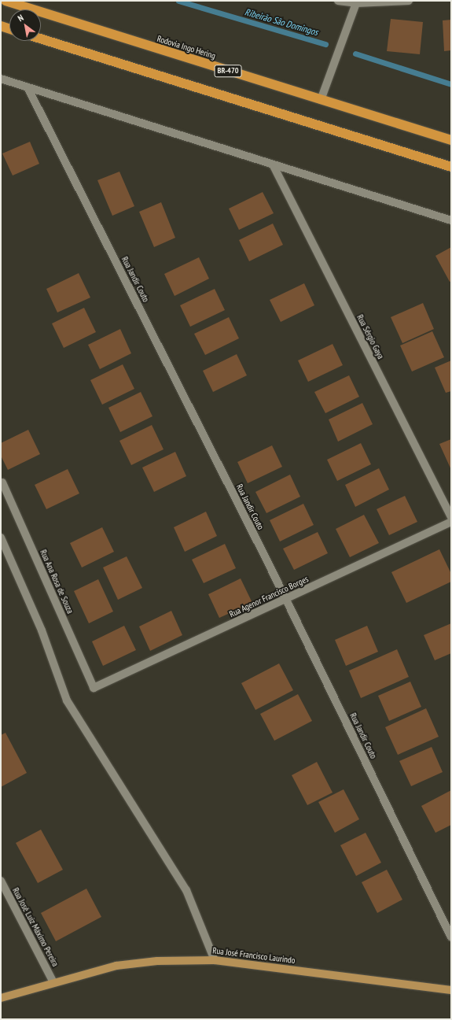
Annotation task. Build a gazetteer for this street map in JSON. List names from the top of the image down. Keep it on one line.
{"streets":{"highway":["Rodovia Ingo Hering","BR-470"],"main road":["Rua José Francisco Laurindo"],"street":["Rua Jandir Couto","Rua Sérgio Gaya","Rua Ana Rosa de Souza","Rua Agenor Francisco Borges","Rua José Luiz Máximo Pereira"]},"crossings":[["Rua Jandir Couto","Rua Agenor Francisco Borges"],["Rua Ana Rosa de Souza","Rua Agenor Francisco Borges"],["Rua José Luiz Máximo Pereira","Rua José Francisco Laurindo"]],"water":["Ribeirão São Domingos"],"north":"top left"}
